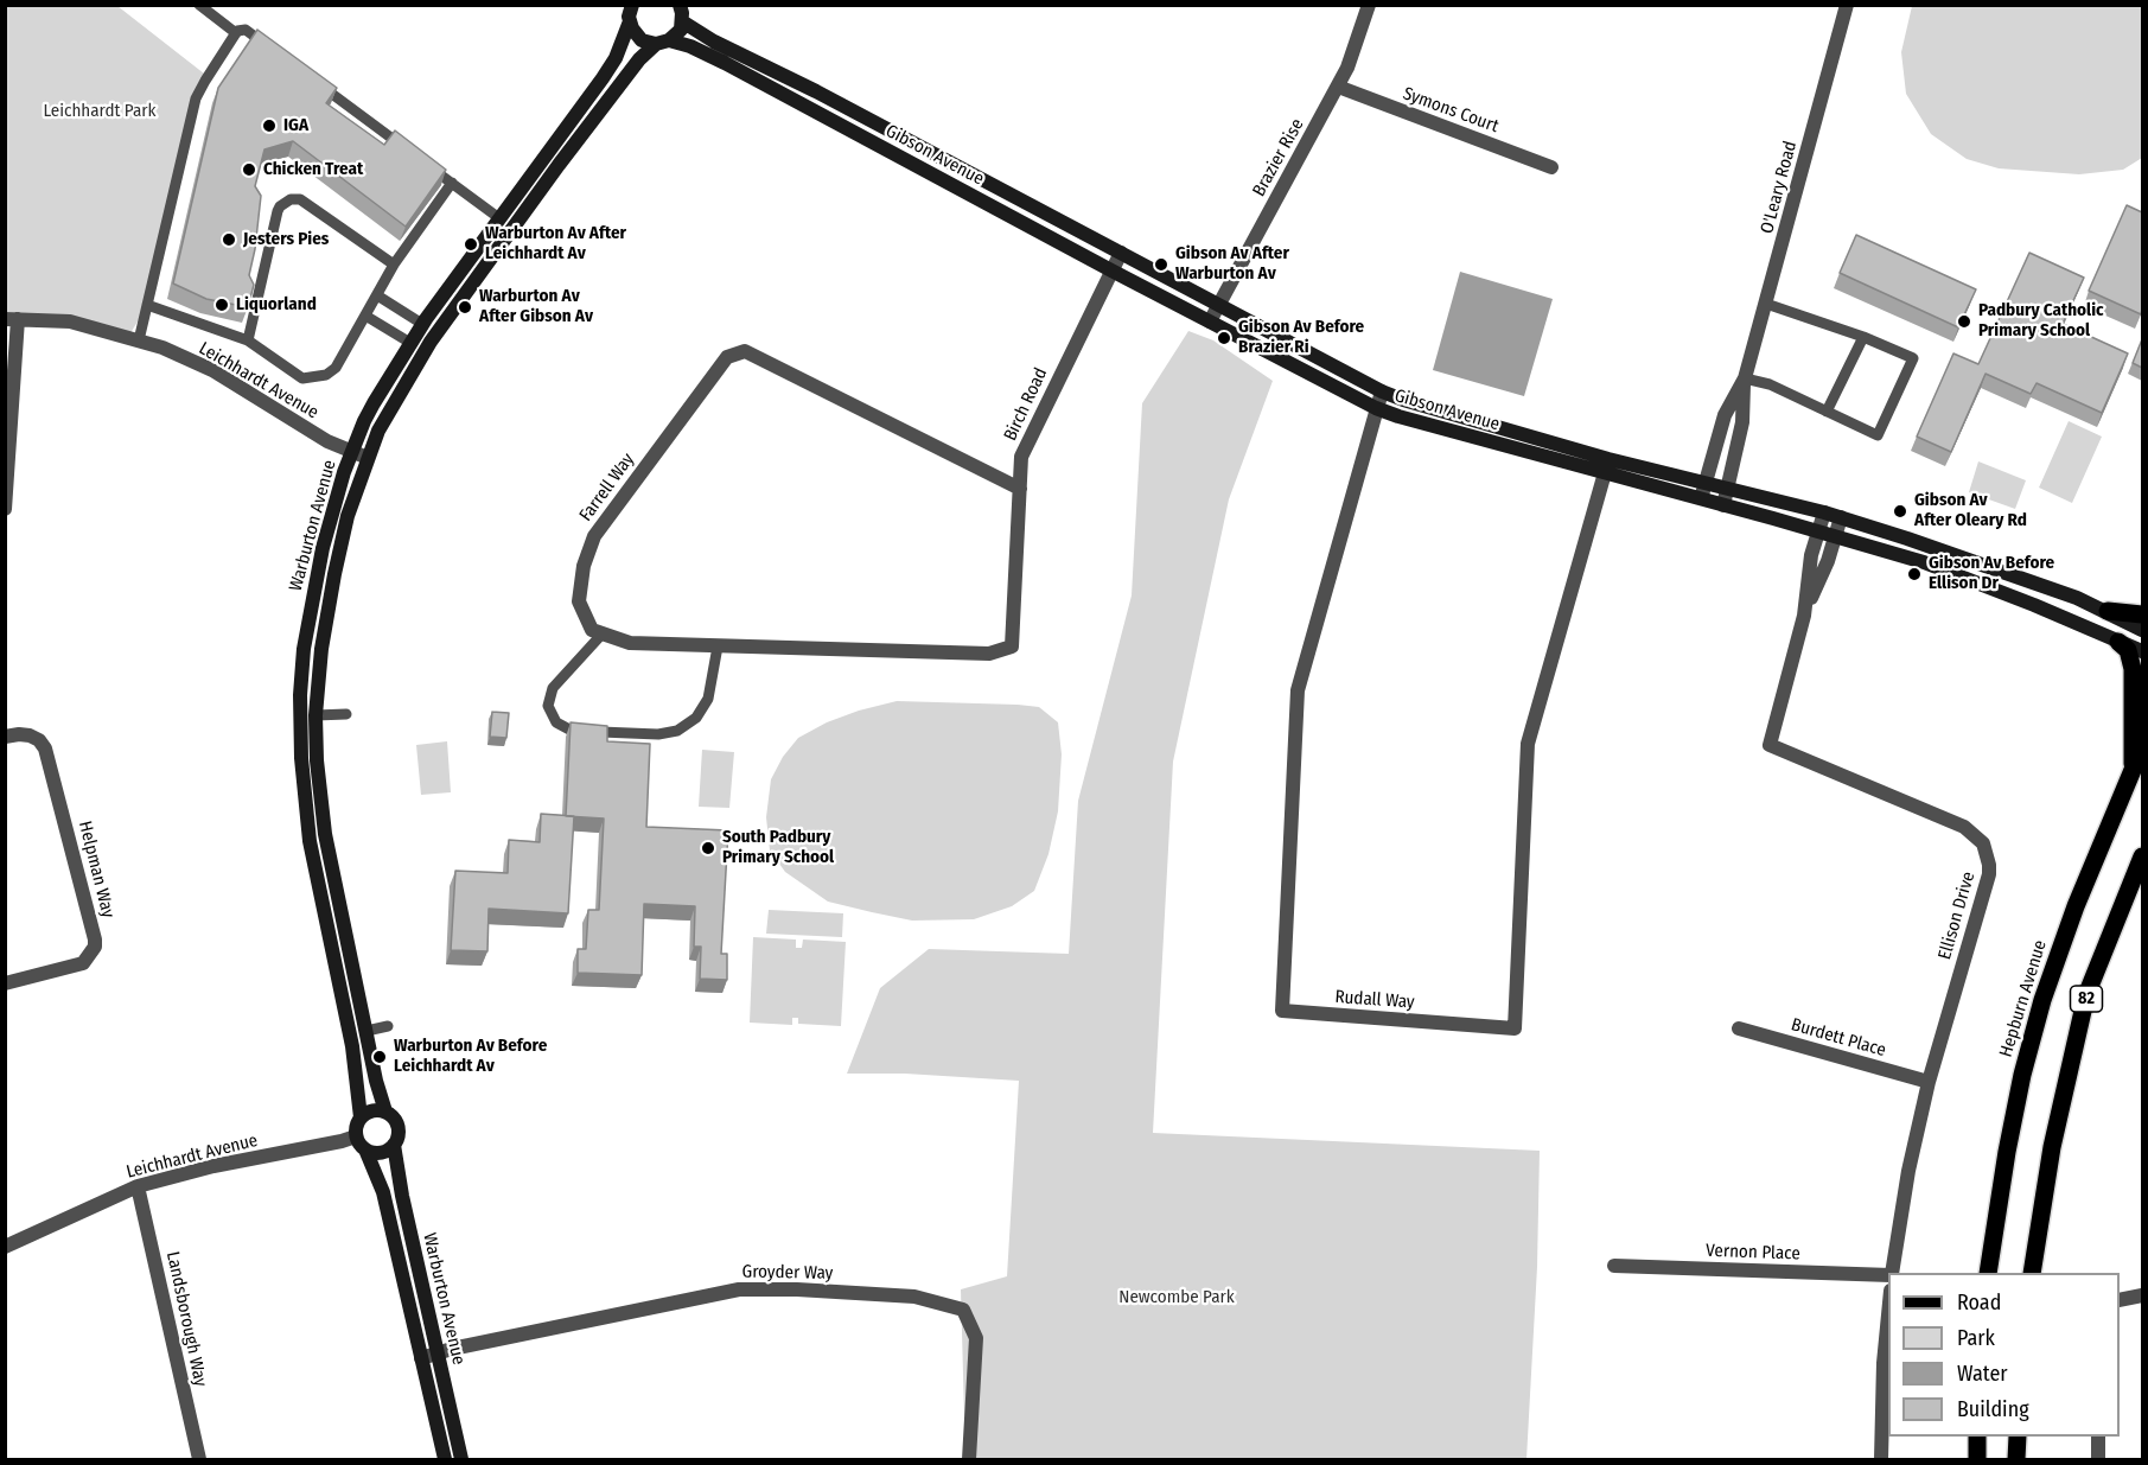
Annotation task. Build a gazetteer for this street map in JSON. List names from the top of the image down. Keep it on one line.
{"streets":{"main road":["Gibson Avenue","Warburton Avenue","Hepburn Avenue","82"],"street":["Symons Court","Brazier Rise","O'Leary Road","Leichhardt Avenue","Birch Road","Farrell Way","Helpman Way","Ellison Drive","Rudall Way","Burdett Place","Vernon Place","Groyder Way","Landsborough Way"]},"crossings":[["Symons Court","Brazier Rise"],["Gibson Avenue","Brazier Rise"],["Gibson Avenue","O'Leary Road"],["Gibson Avenue","Birch Road"],["Gibson Avenue","Warburton Avenue"],["Gibson Avenue","Ellison Drive"],["Gibson Avenue","Rudall Way"],["Leichhardt Avenue","Warburton Avenue"],["Leichhardt Avenue","Landsborough Way"],["Birch Road","Farrell Way"],["Warburton Avenue","Groyder Way"],["Ellison Drive","Burdett Place"]],"parks":["Leichhardt Park","Newcombe Park"],"places":["IGA","Chicken Treat","Jesters Pies","Warburton Av After Leichhardt Av","Gibson Av After Warburton Av","Liquorland","Warburton Av After Gibson Av","Padbury Catholic Primary School","Gibson Av Before Brazier Ri","Gibson Av After Oleary Rd","Gibson Av Before Ellison Dr","South Padbury Primary School","Warburton Av Before Leichhardt Av"],"legend":["Road","Park","Water","Building"]}
